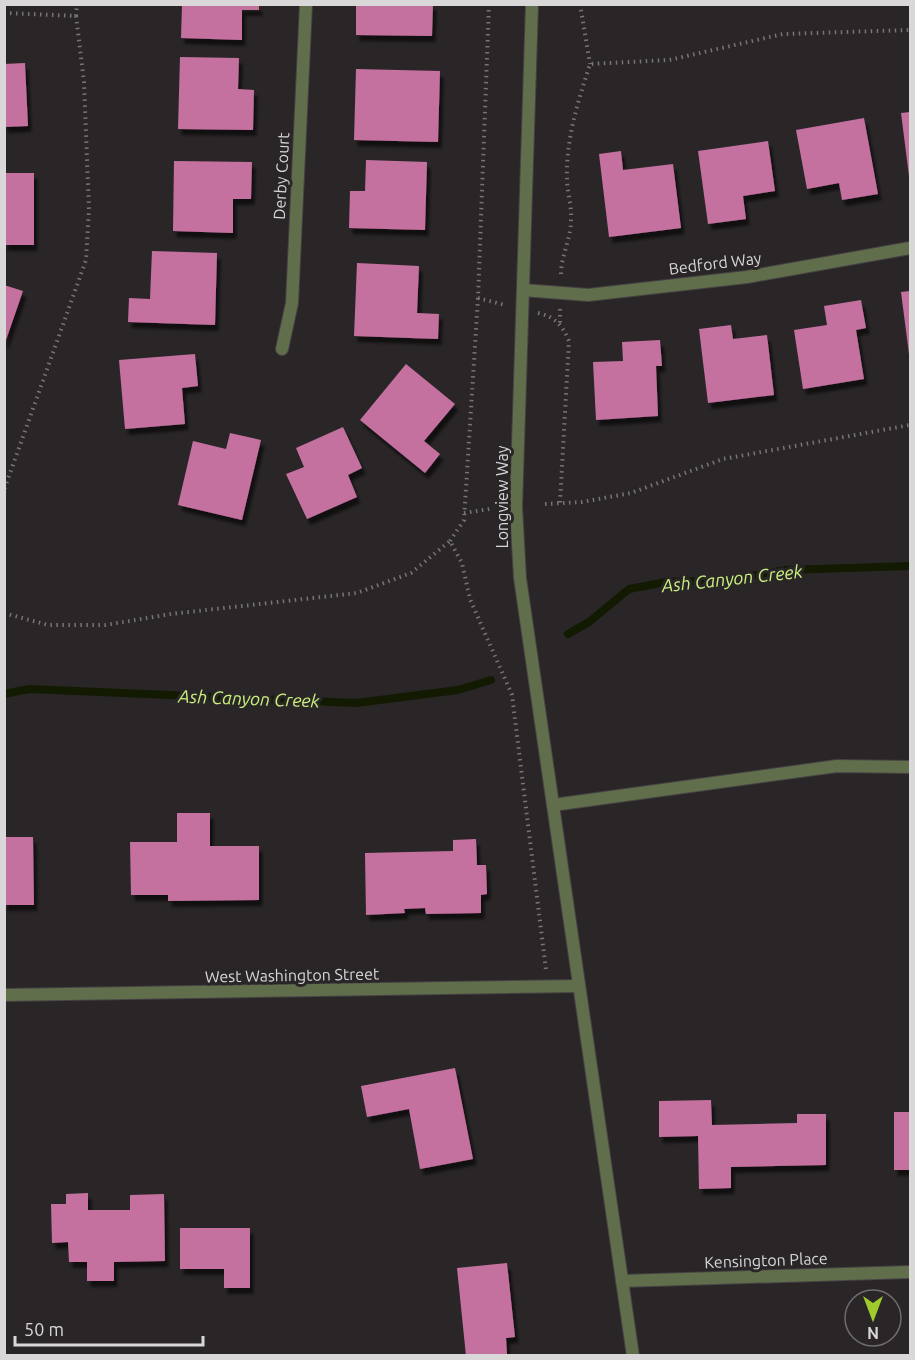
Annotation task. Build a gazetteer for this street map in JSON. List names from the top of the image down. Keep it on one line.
{"streets":{"street":["Derby Court","Bedford Way","Longview Way","West Washington Street","Kensington Place"]},"crossings":[["Bedford Way","Longview Way"],["Longview Way","West Washington Street"],["Longview Way","Kensington Place"]],"water":["Ash Canyon Creek"],"scale_bar":"50 m","north":"bottom"}
